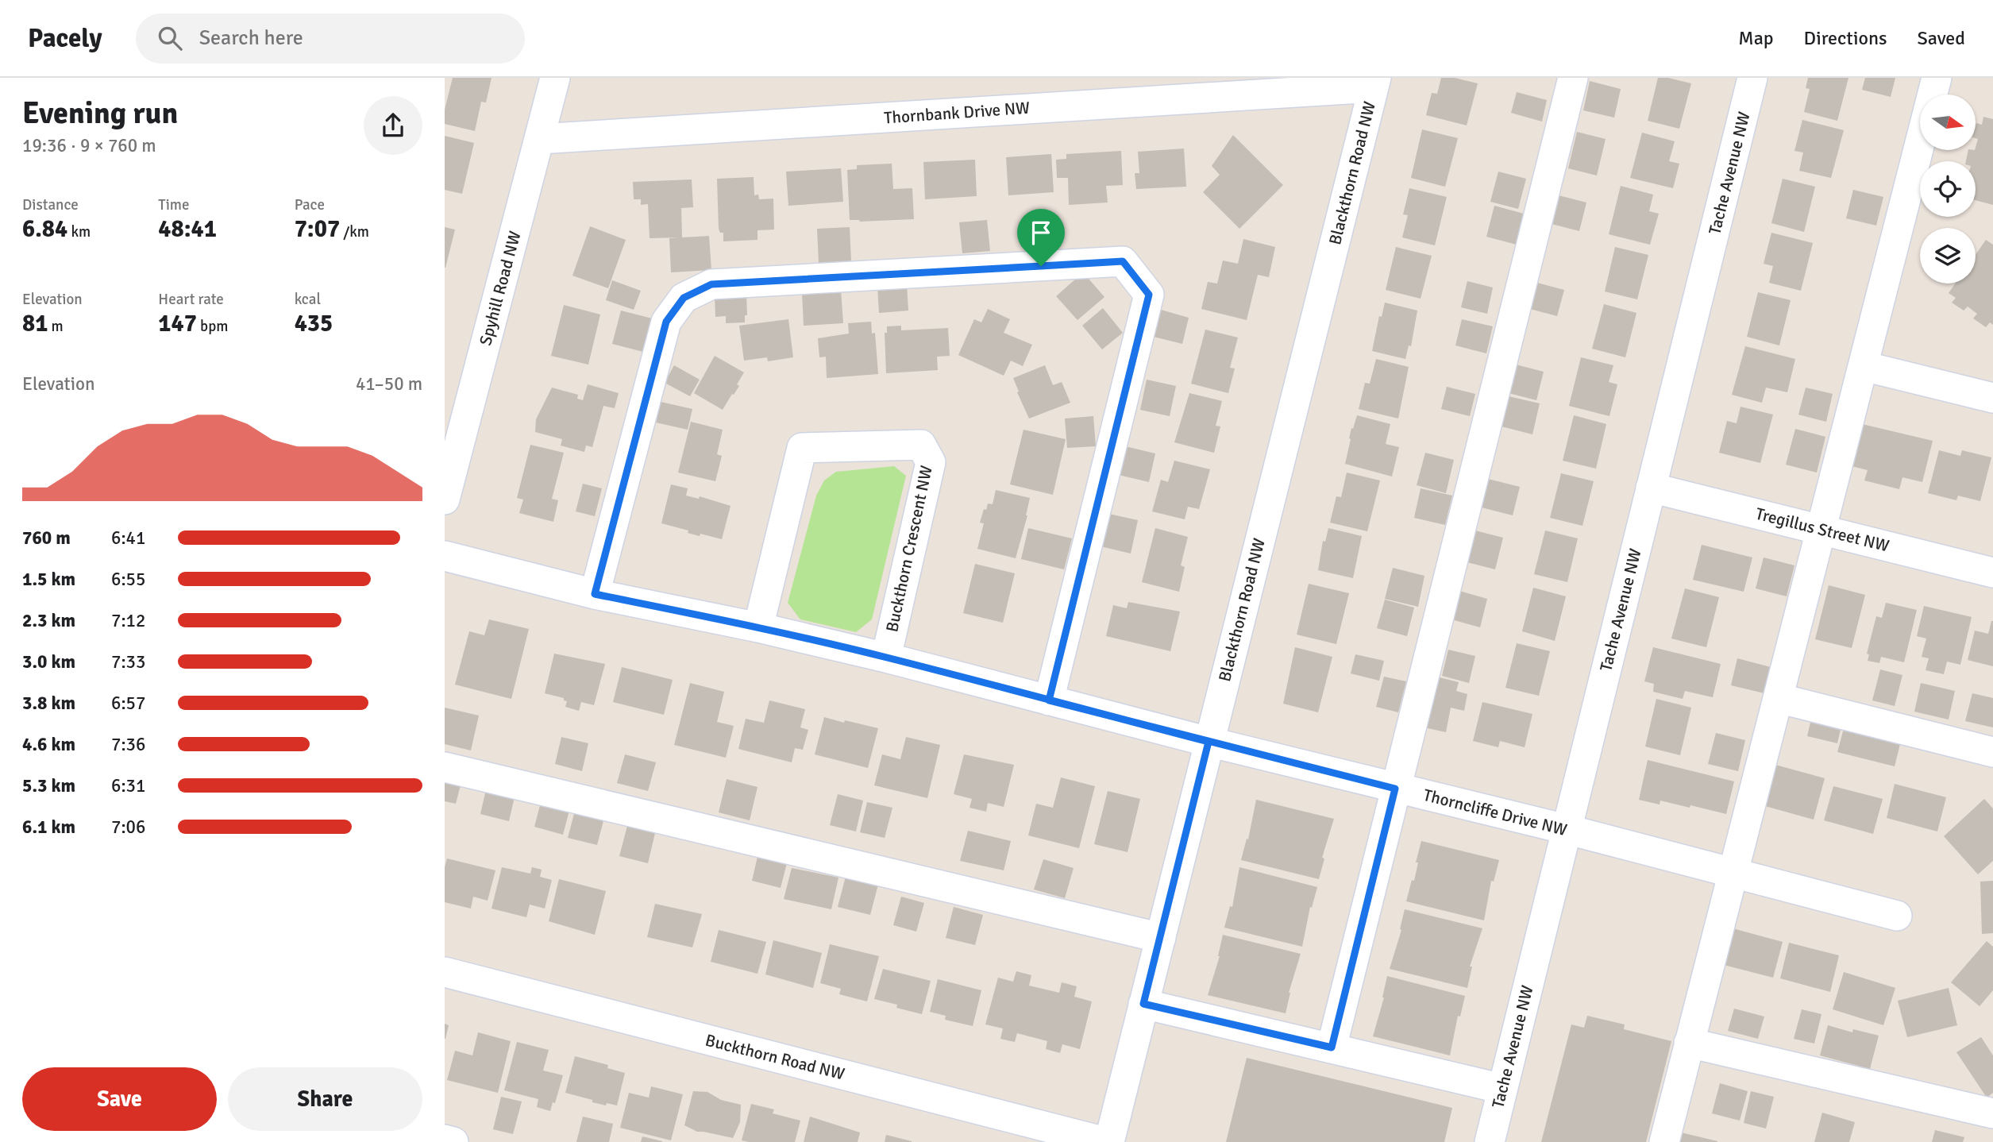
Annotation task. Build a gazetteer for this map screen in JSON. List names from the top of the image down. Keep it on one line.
{"streets":{"street":["Thornbank Drive NW","Blackthorn Road NW","Tache Avenue NW","Spyhill Road NW","Tregillus Street NW","Buckthorn Crescent NW","Thorncliffe Drive NW","Buckthorn Road NW"]},"crossings":[["Thornbank Drive NW","Blackthorn Road NW"],["Thornbank Drive NW","Spyhill Road NW"],["Blackthorn Road NW","Thorncliffe Drive NW"],["Blackthorn Road NW","Buckthorn Road NW"],["Tache Avenue NW","Tregillus Street NW"],["Tache Avenue NW","Thorncliffe Drive NW"],["Buckthorn Crescent NW","Thorncliffe Drive NW"]],"north":"right","page":{"header":"Pacely","search":"Search here","nav":["Map","Directions","Saved"],"heading":["Evening run","19:36 · 9 × 760 m"],"stats":[["Distance","6.84 km"],["Time","48:41"],["Pace","7:07 /km"],["Elevation","81 m"],["Heart rate","147 bpm"],["kcal","435"]],"chart":["Elevation","41–50 m"],"list":[{"name":"760 m","note":"6:41"},{"name":"1.5 km","note":"6:55"},{"name":"2.3 km","note":"7:12"},{"name":"3.0 km","note":"7:33"},{"name":"3.8 km","note":"6:57"},{"name":"4.6 km","note":"7:36"},{"name":"5.3 km","note":"6:31"},{"name":"6.1 km","note":"7:06"}],"buttons":["Save","Share"]}}
